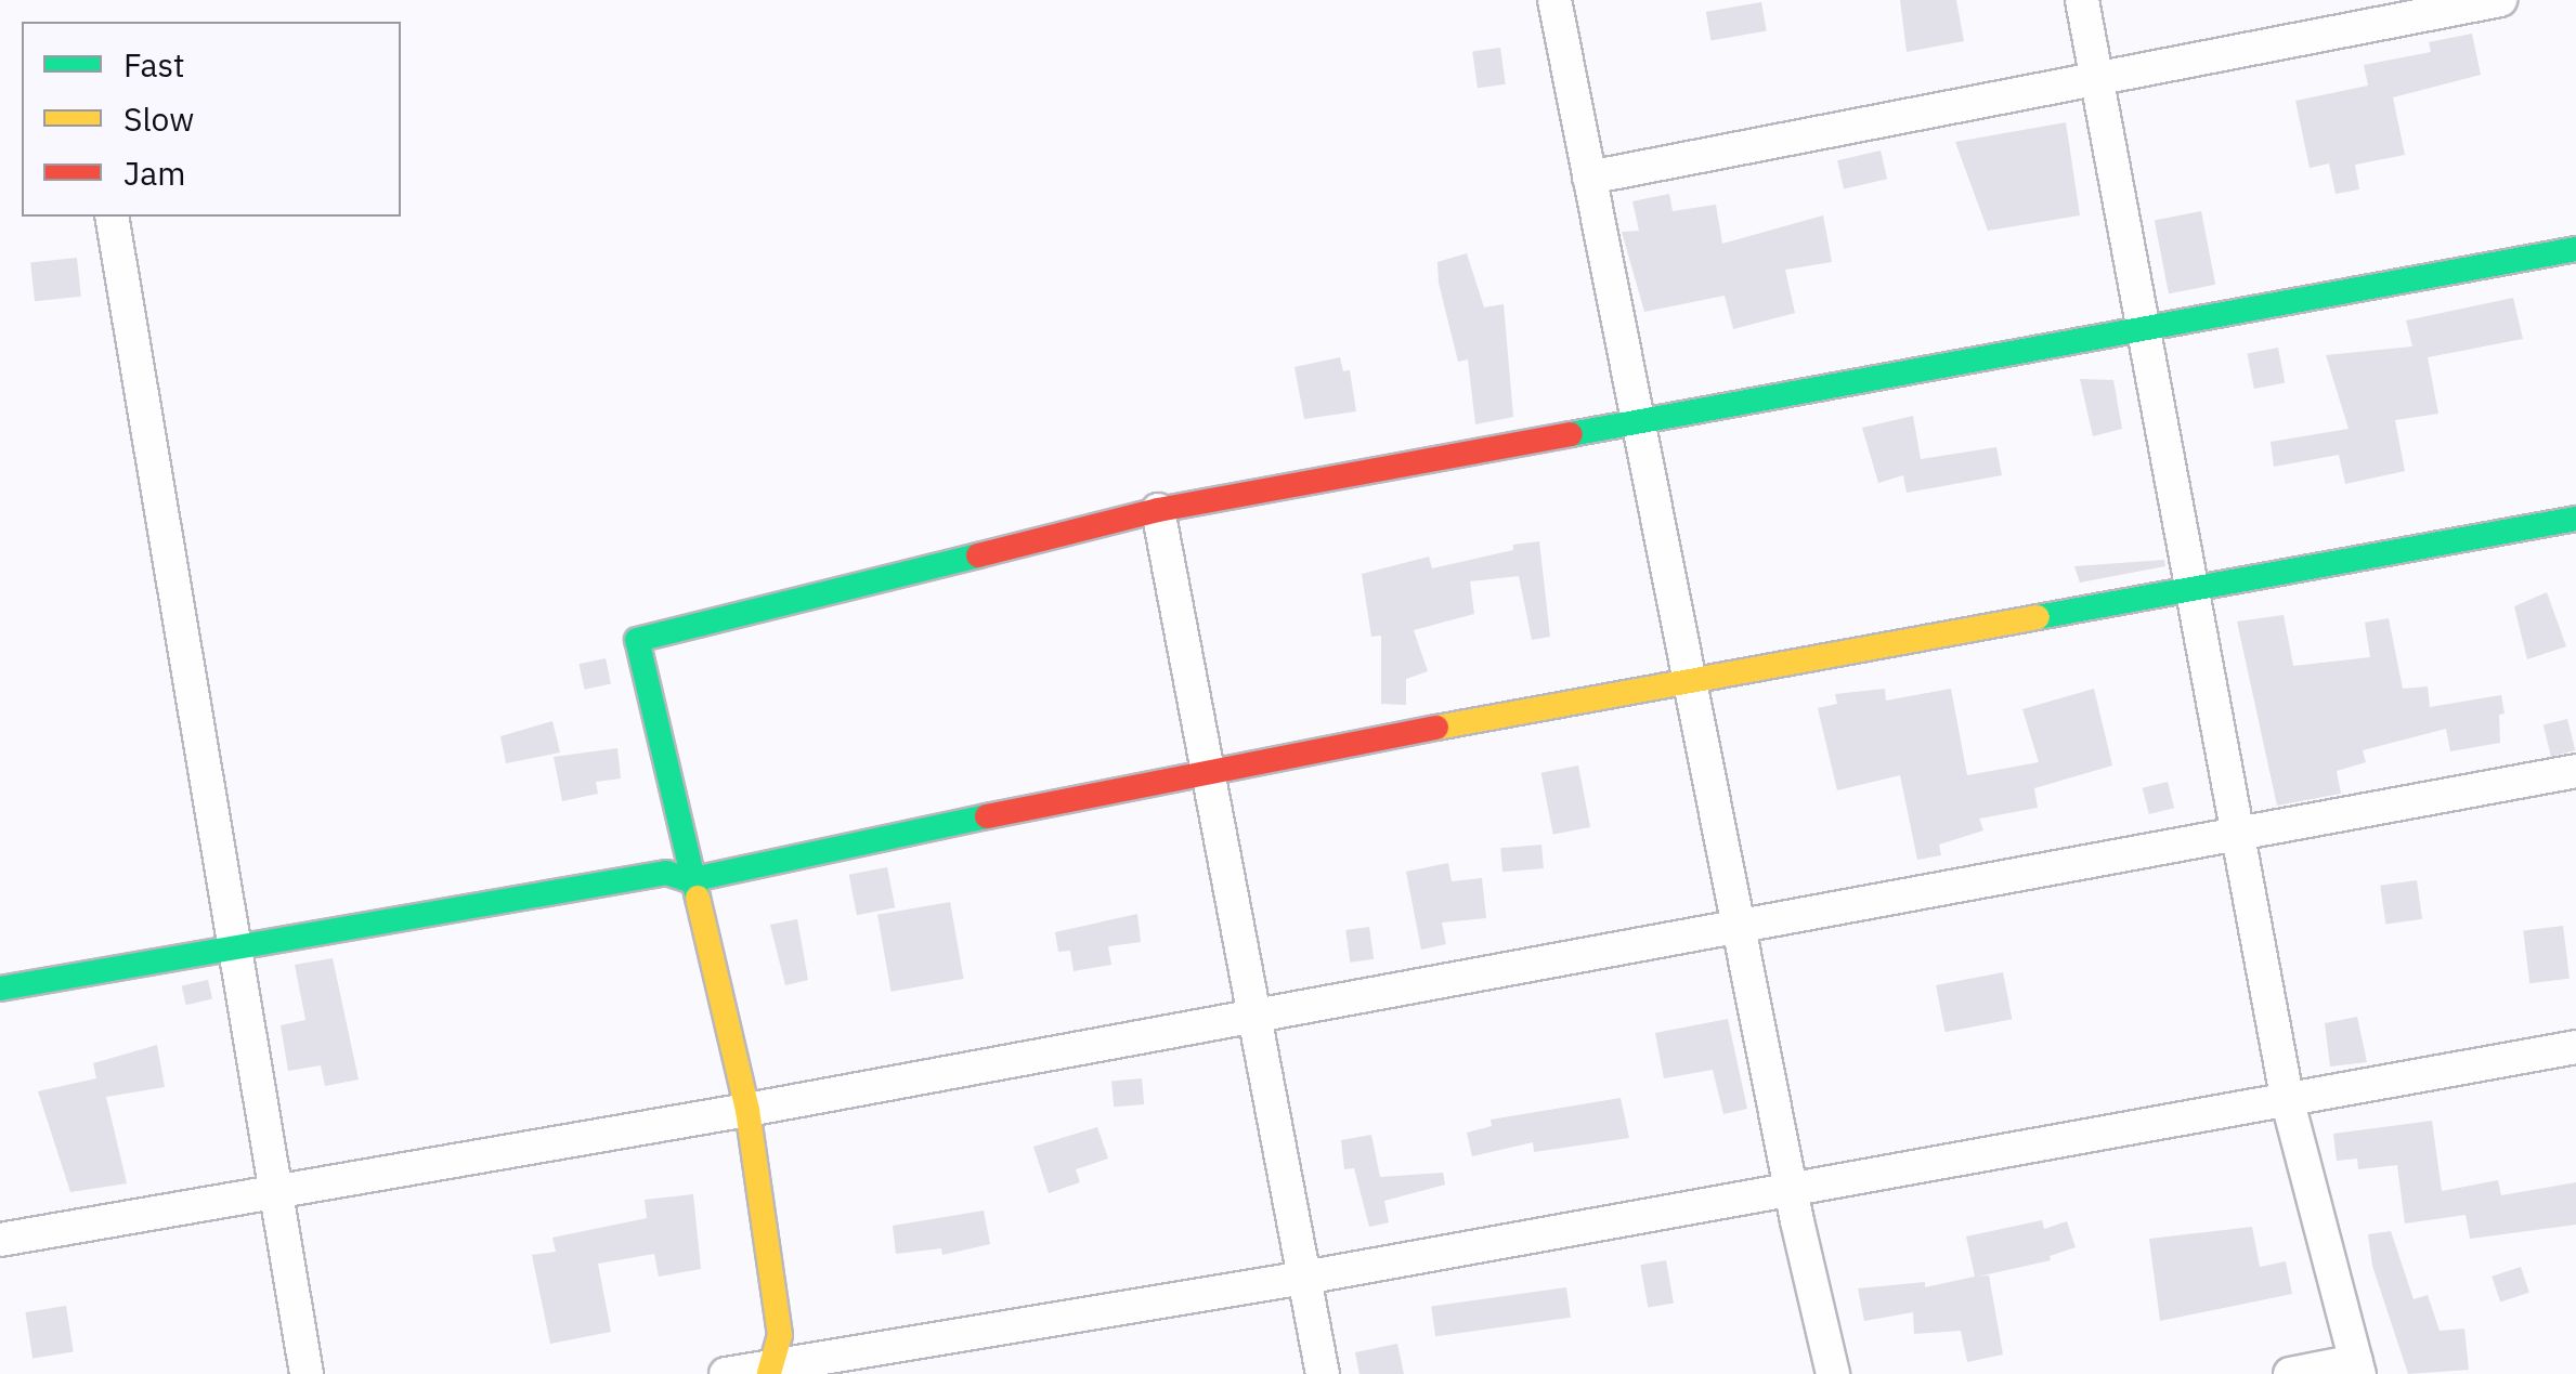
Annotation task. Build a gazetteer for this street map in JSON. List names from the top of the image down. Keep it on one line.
{"legend":["Fast","Slow","Jam"]}
